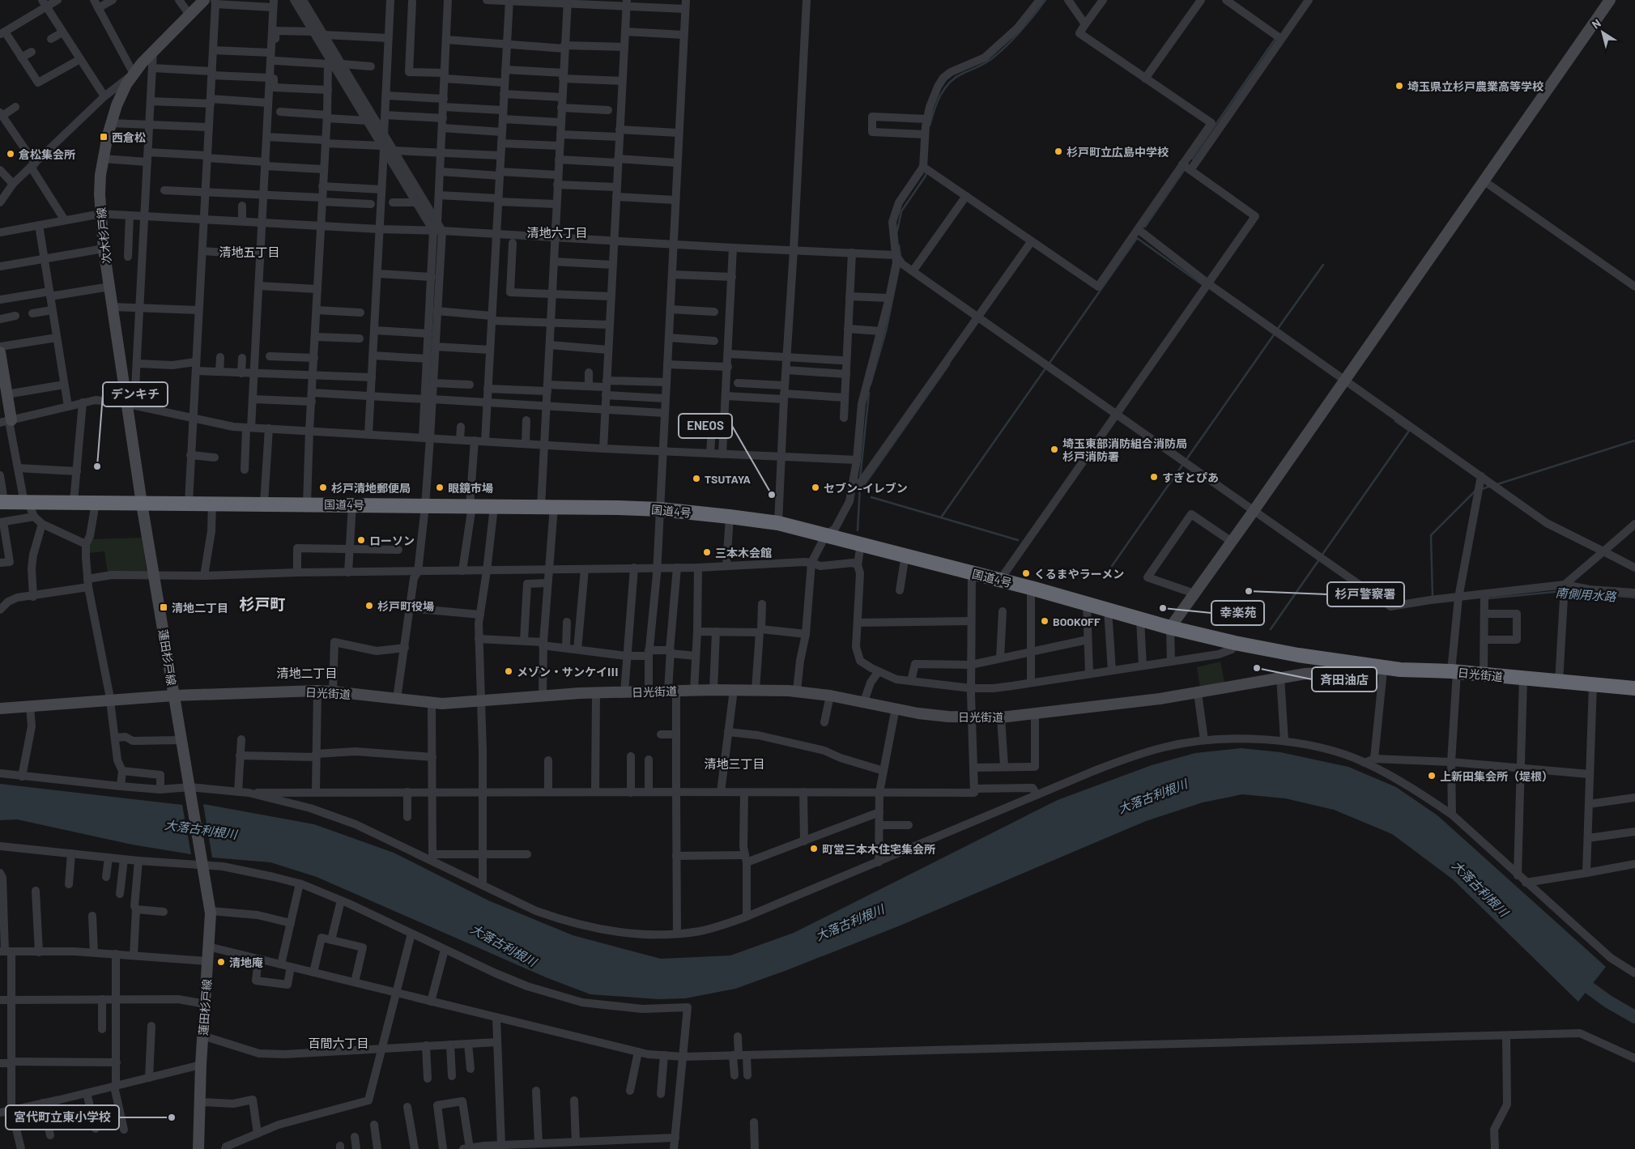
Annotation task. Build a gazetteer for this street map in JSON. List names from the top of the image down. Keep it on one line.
{"streets":{"highway":["国道4号","日光街道"],"main road":["次木杉戸線","蓮田杉戸線"]},"crossings":[["次木杉戸線","国道4号"],["次木杉戸線","蓮田杉戸線"],["国道4号","蓮田杉戸線"],["国道4号","日光街道"],["蓮田杉戸線","日光街道"]],"districts":["清地六丁目","清地五丁目","杉戸町","清地二丁目","清地三丁目","百間六丁目"],"water":["南側用水路","大落古利根川"],"places":{"other":["埼玉県立杉戸農業高等学校","杉戸町立広島中学校","倉松集会所","埼玉東部消防組合消防局 杉戸消防署","デンキチ","すぎとぴあ","TSUTAYA","杉戸清地郵便局","眼鏡市場","セブン-イレブン","ENEOS","ローソン","三本木会館","くるまやラーメン","杉戸警察署","杉戸町役場","幸楽苑","BOOKOFF","斉田油店","メゾン・サンケイⅢ","上新田集会所（堤根）","町営三本木住宅集会所","清地庵","宮代町立東小学校"],"transit":["西倉松","清地二丁目"]},"north":"top left"}
